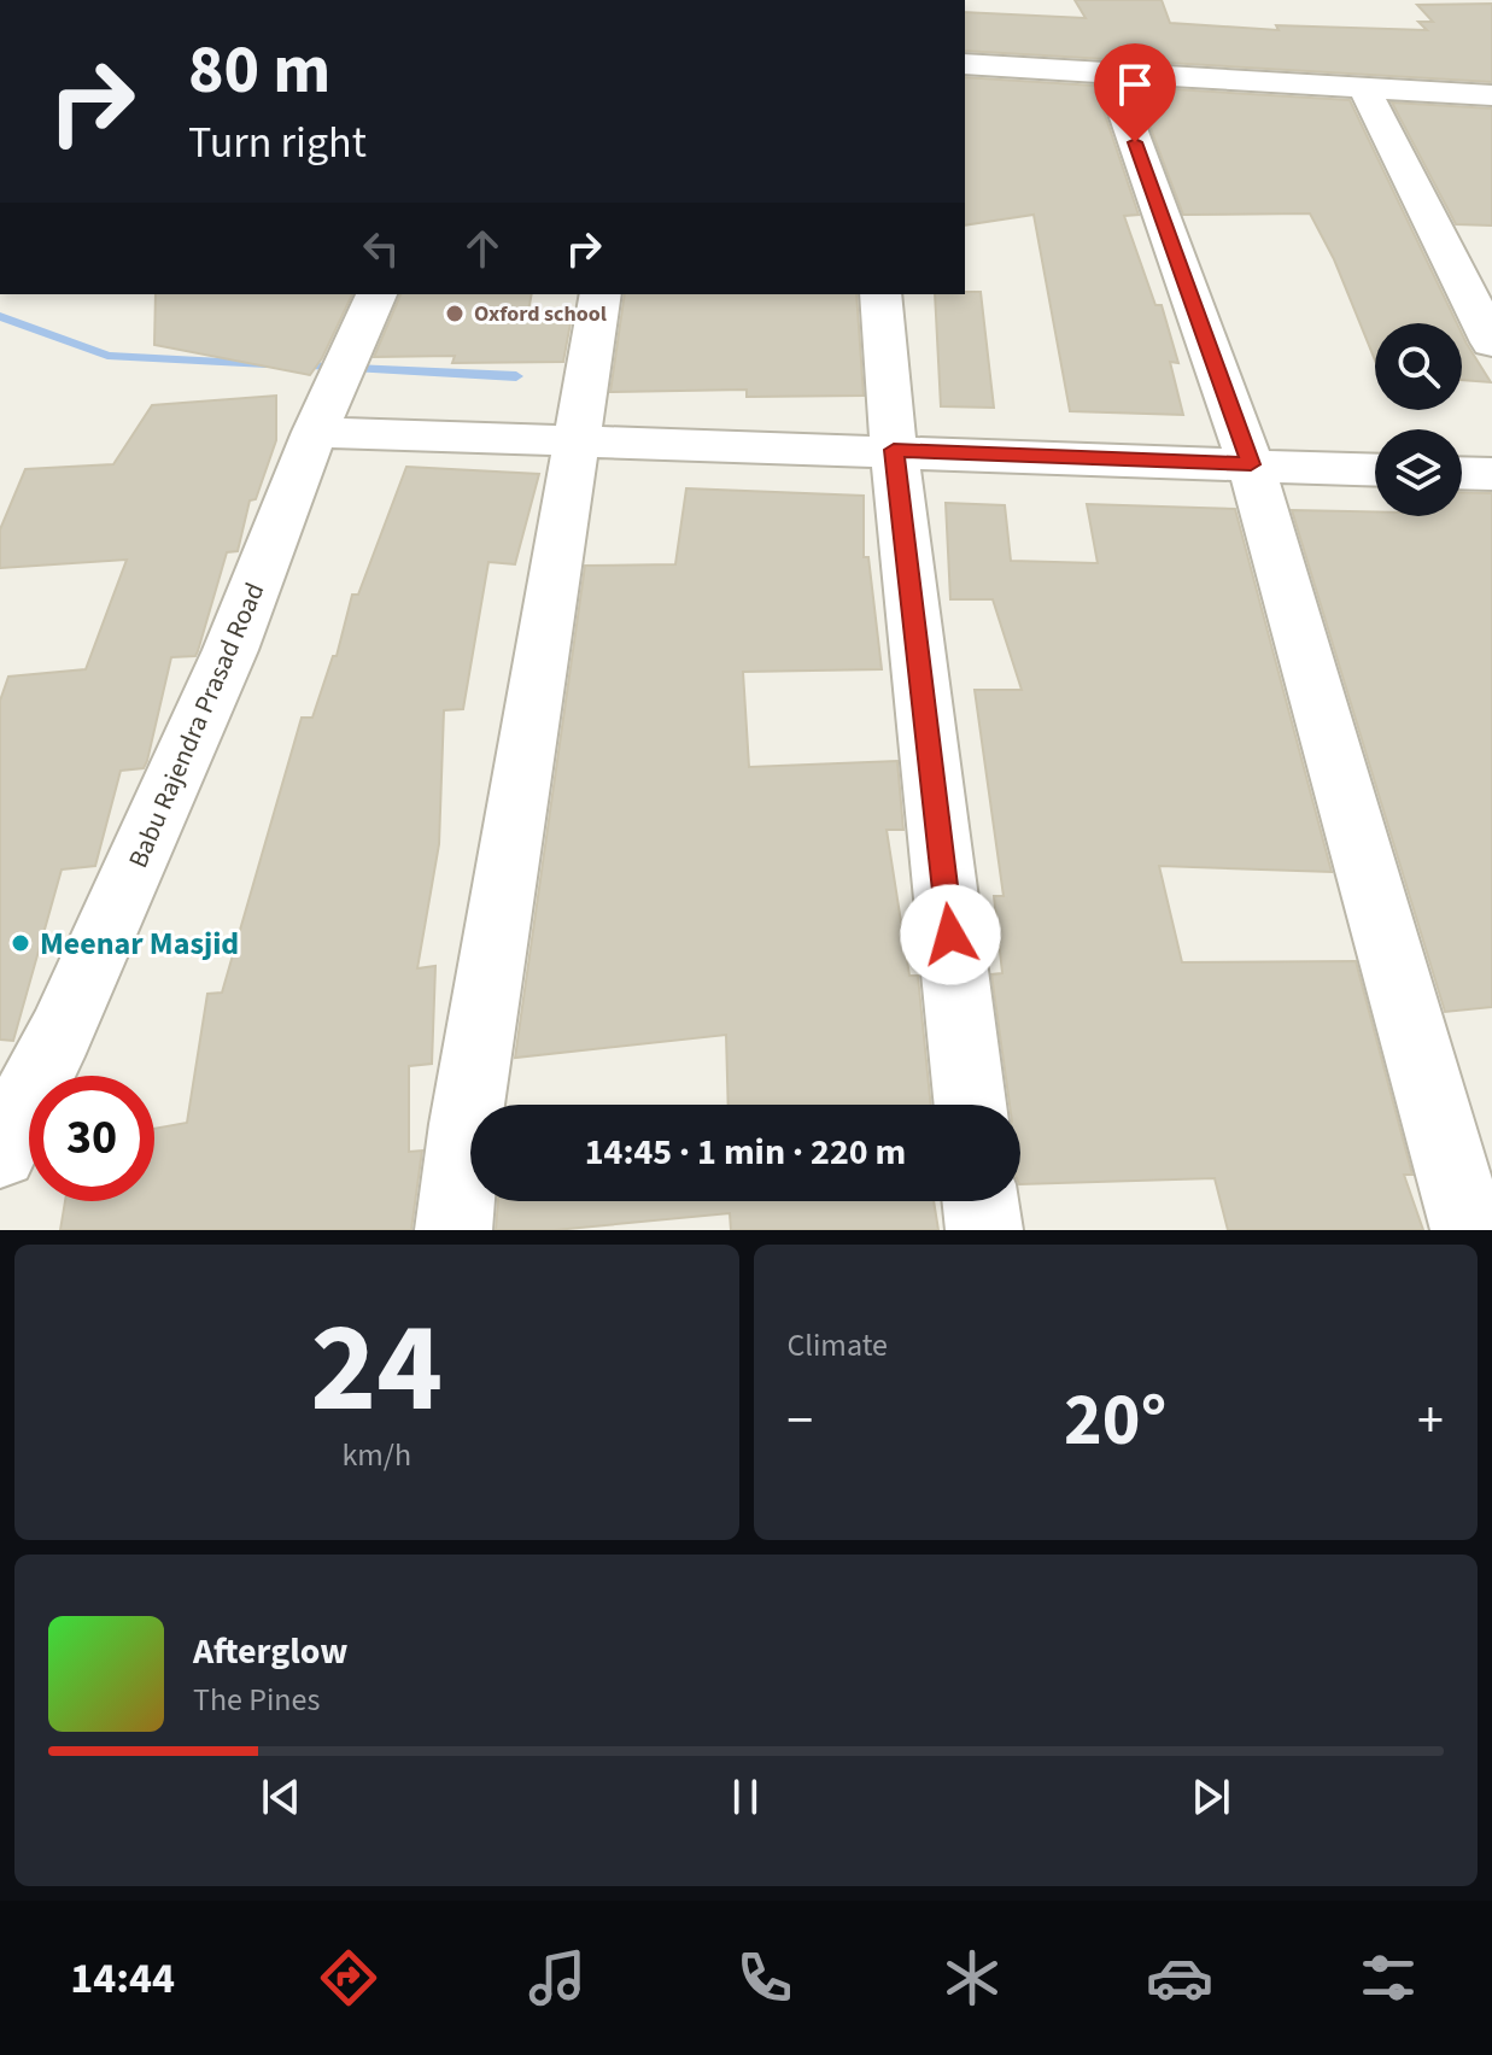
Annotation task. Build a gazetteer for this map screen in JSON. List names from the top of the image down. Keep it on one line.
{"streets":{"street":["Babu Rajendra Prasad Road"]},"places":["Oxford school","Meenar Masjid"],"page":{"turn":["80 m","Turn right"],"limit":"30","trip":"14:45 · 1 min · 220 m","tile":[["24","km/h"],"Climate"],"heat":["−","20°","+"],"song":["Afterglow","The Pines"],"tabs":"14:44"}}
